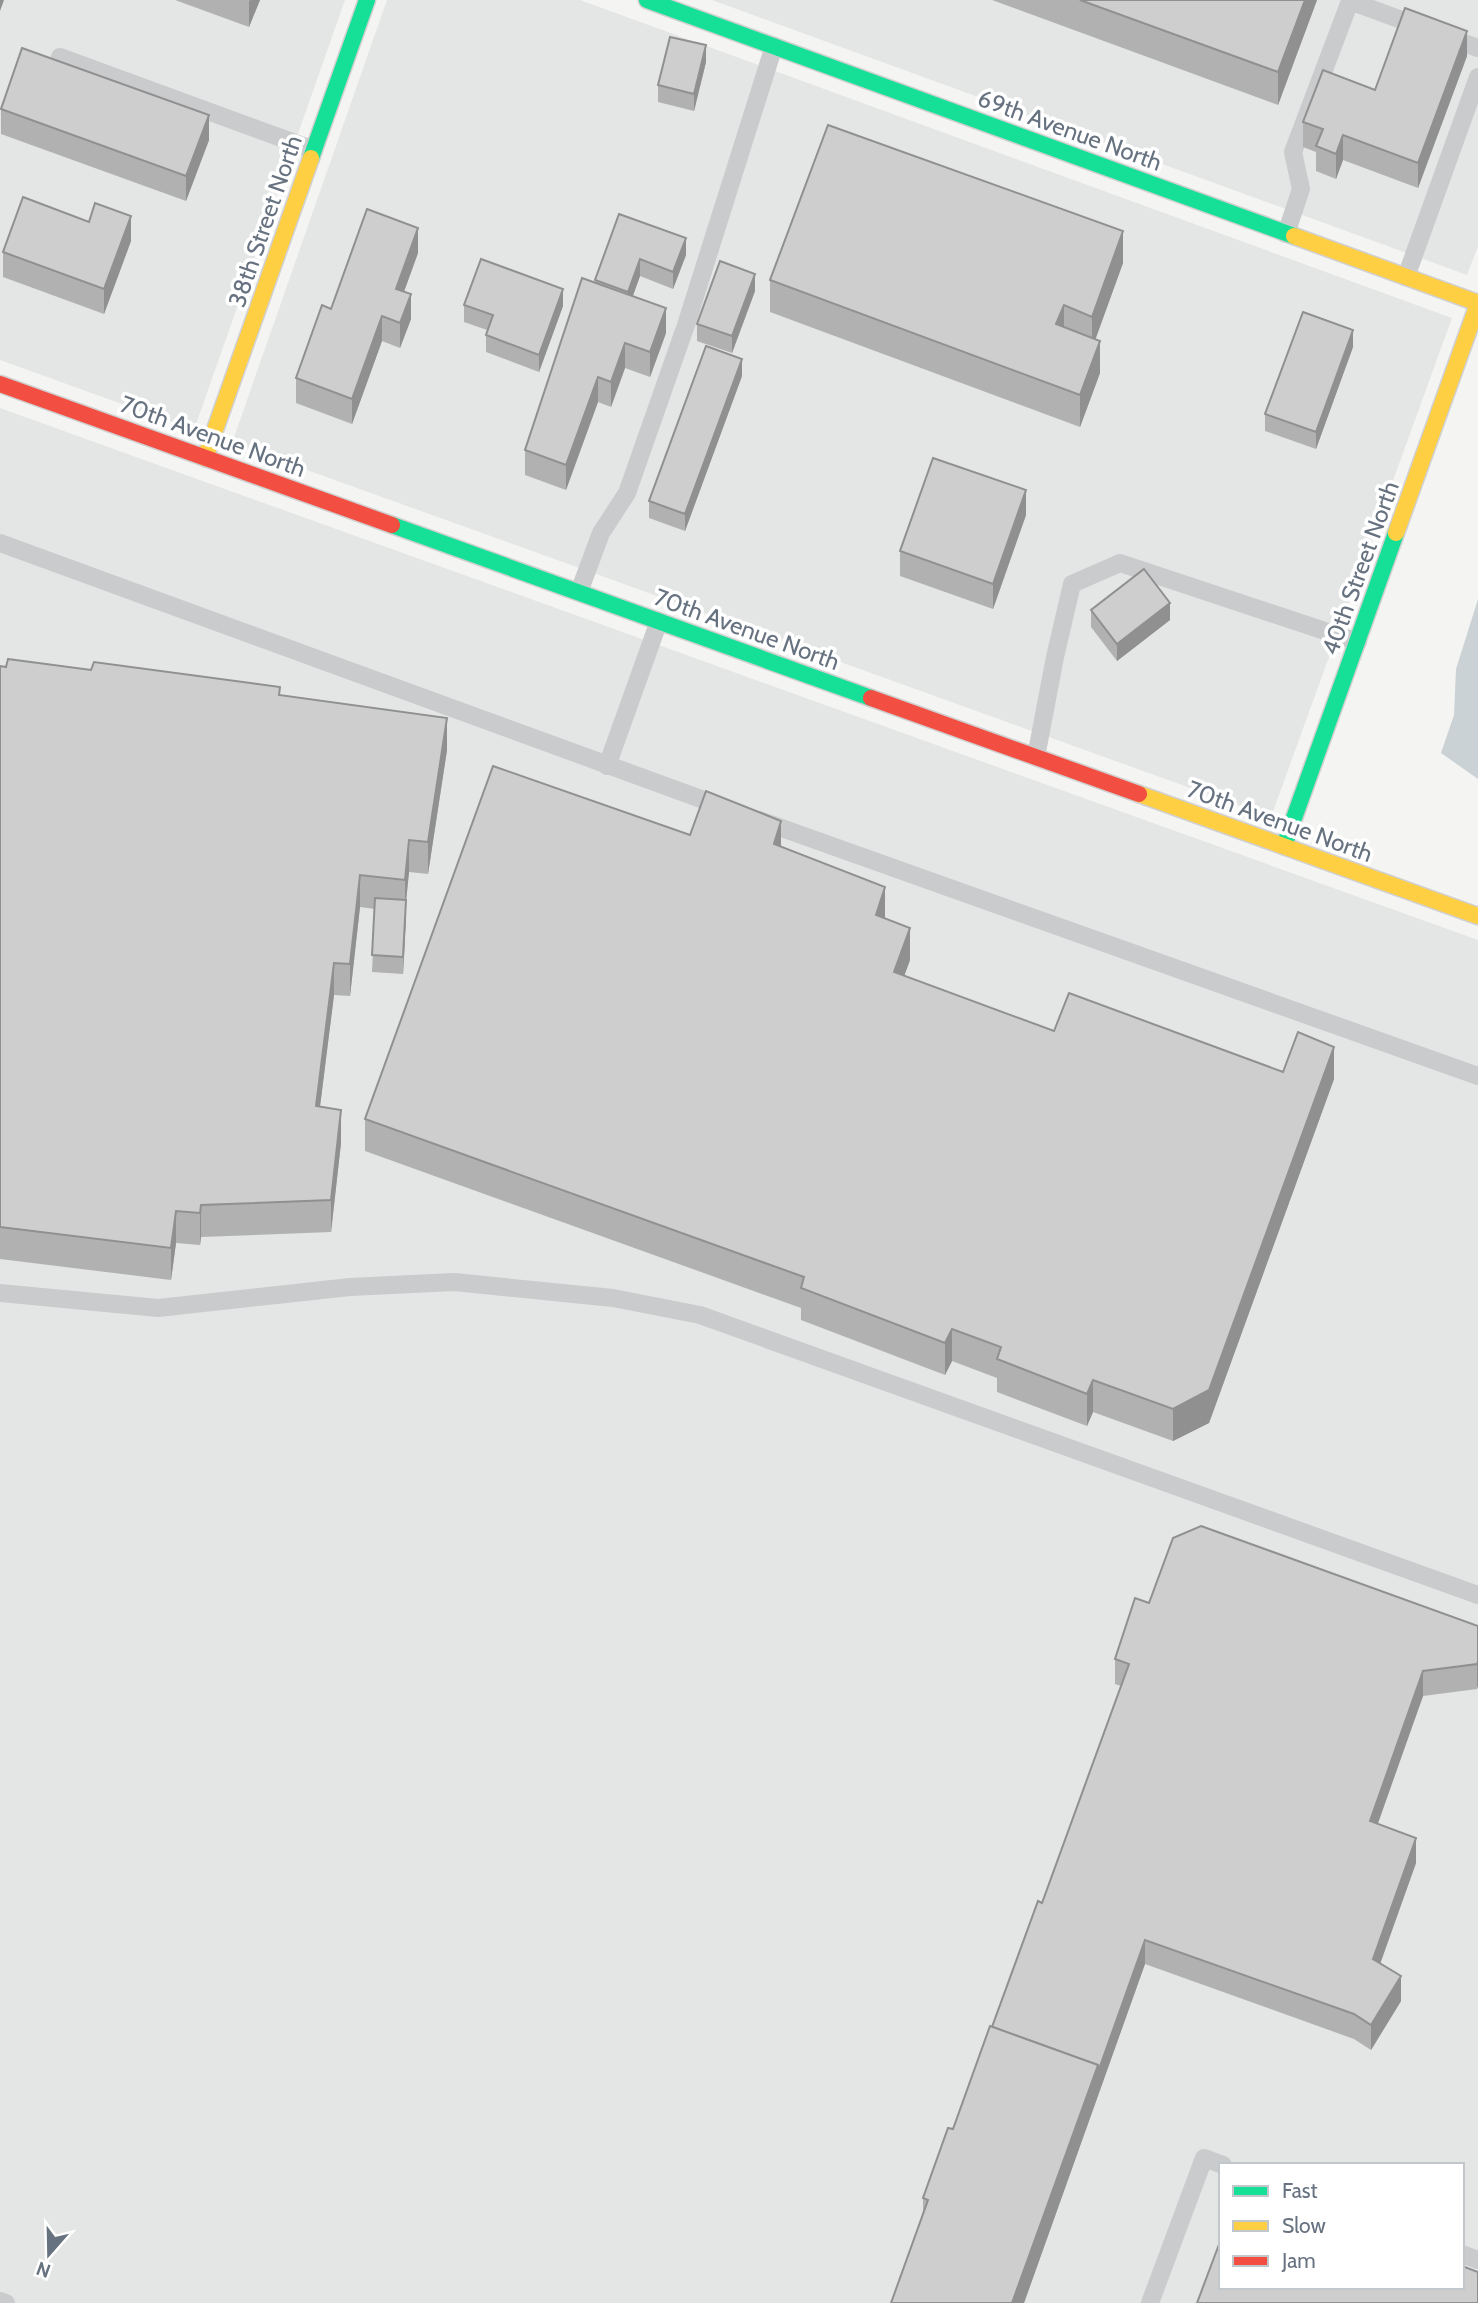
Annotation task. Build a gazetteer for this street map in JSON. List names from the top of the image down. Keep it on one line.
{"streets":{"street":["69th Avenue North","38th Street North","70th Avenue North","40th Street North"]},"crossings":[["69th Avenue North","40th Street North"],["38th Street North","70th Avenue North"],["70th Avenue North","40th Street North"]],"legend":["Fast","Slow","Jam"],"north":"bottom"}
